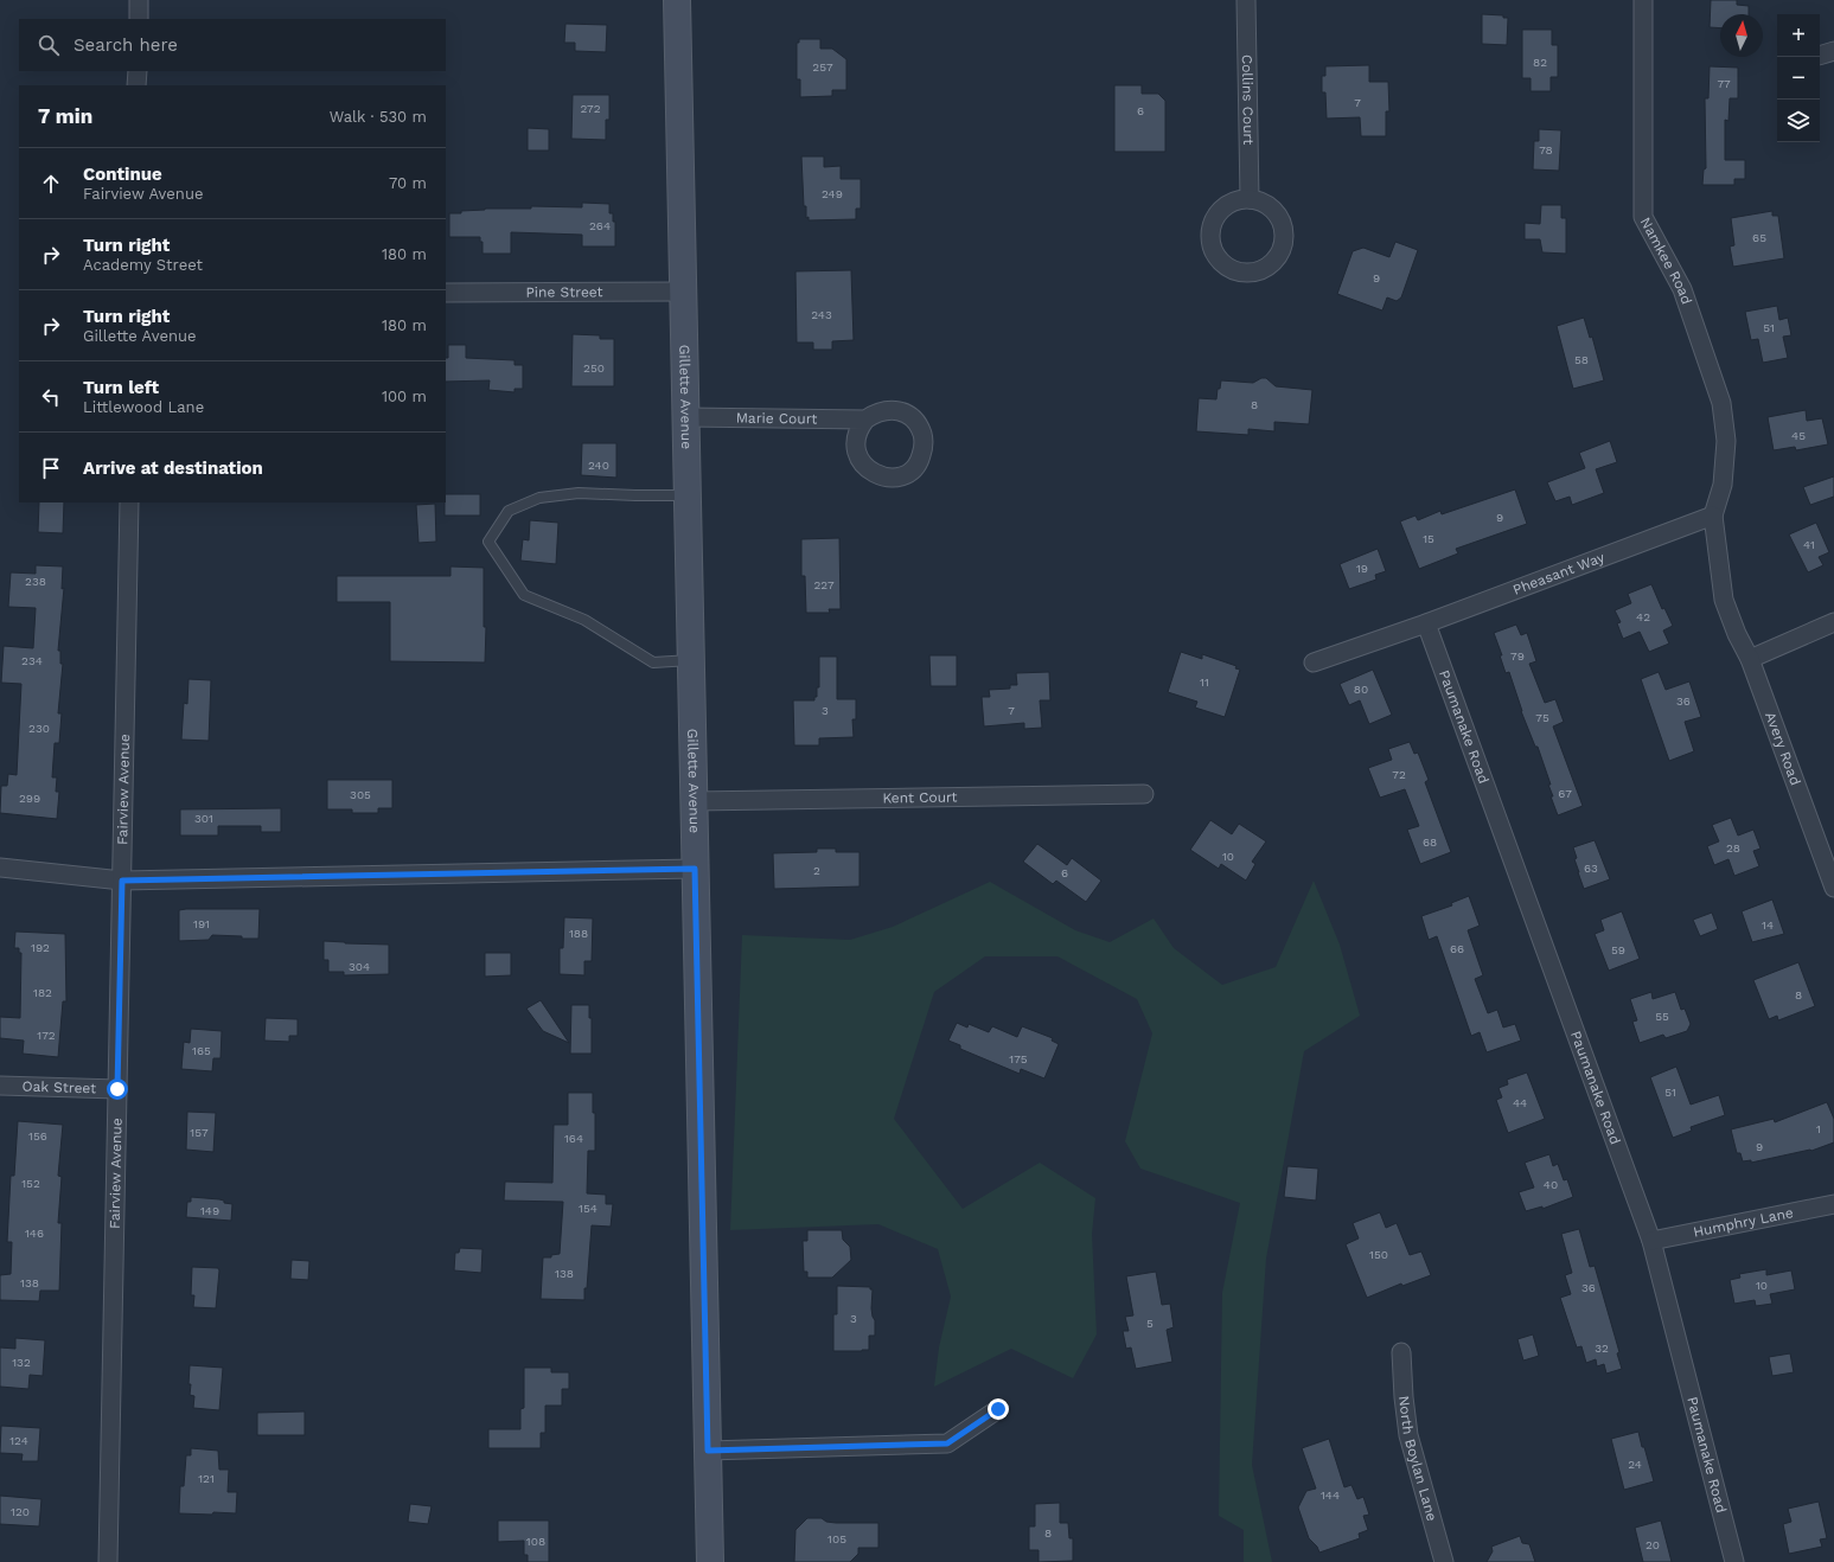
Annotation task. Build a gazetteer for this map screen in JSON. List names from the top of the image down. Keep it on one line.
{"streets":{"street":["Collins Court","Namkee Road","Pine Street","Gillette Avenue","Marie Court","Pheasant Way","Paumanake Road","Avery Road","Fairview Avenue","Kent Court","Oak Street","Humphry Lane","North Boylan Lane"]},"crossings":[["Namkee Road","Pheasant Way"],["Namkee Road","Avery Road"],["Pine Street","Gillette Avenue"],["Gillette Avenue","Marie Court"],["Gillette Avenue","Kent Court"],["Pheasant Way","Paumanake Road"],["Pheasant Way","Avery Road"],["Paumanake Road","Humphry Lane"],["Fairview Avenue","Oak Street"]],"house_numbers":["82","257","77","7","272","6","78","249","264","65","9","243","51","58","250","8","45","240","9","15","41","19","238","227","42","79","234","11","80","36","3","7","75","230","72","67","305","299","301","68","28","10","63","2","6","191","14","188","192","66","59","304","182","8","55","172","165","175","51","44","1","157","156","164","9","152","40","154","149","146","150","138","138","10","36","3","5","32","132","124","24","121","144","120","8","105","108","20"],"north":"top","page":{"map_buttons":["+","−"],"search":"Search here","heading":["7 min","Walk · 530 m"],"list":[["Continue","Fairview Avenue","70 m"],["Turn right","Academy Street","180 m"],["Turn right","Gillette Avenue","180 m"],["Turn left","Littlewood Lane","100 m"],"Arrive at destination"]}}
